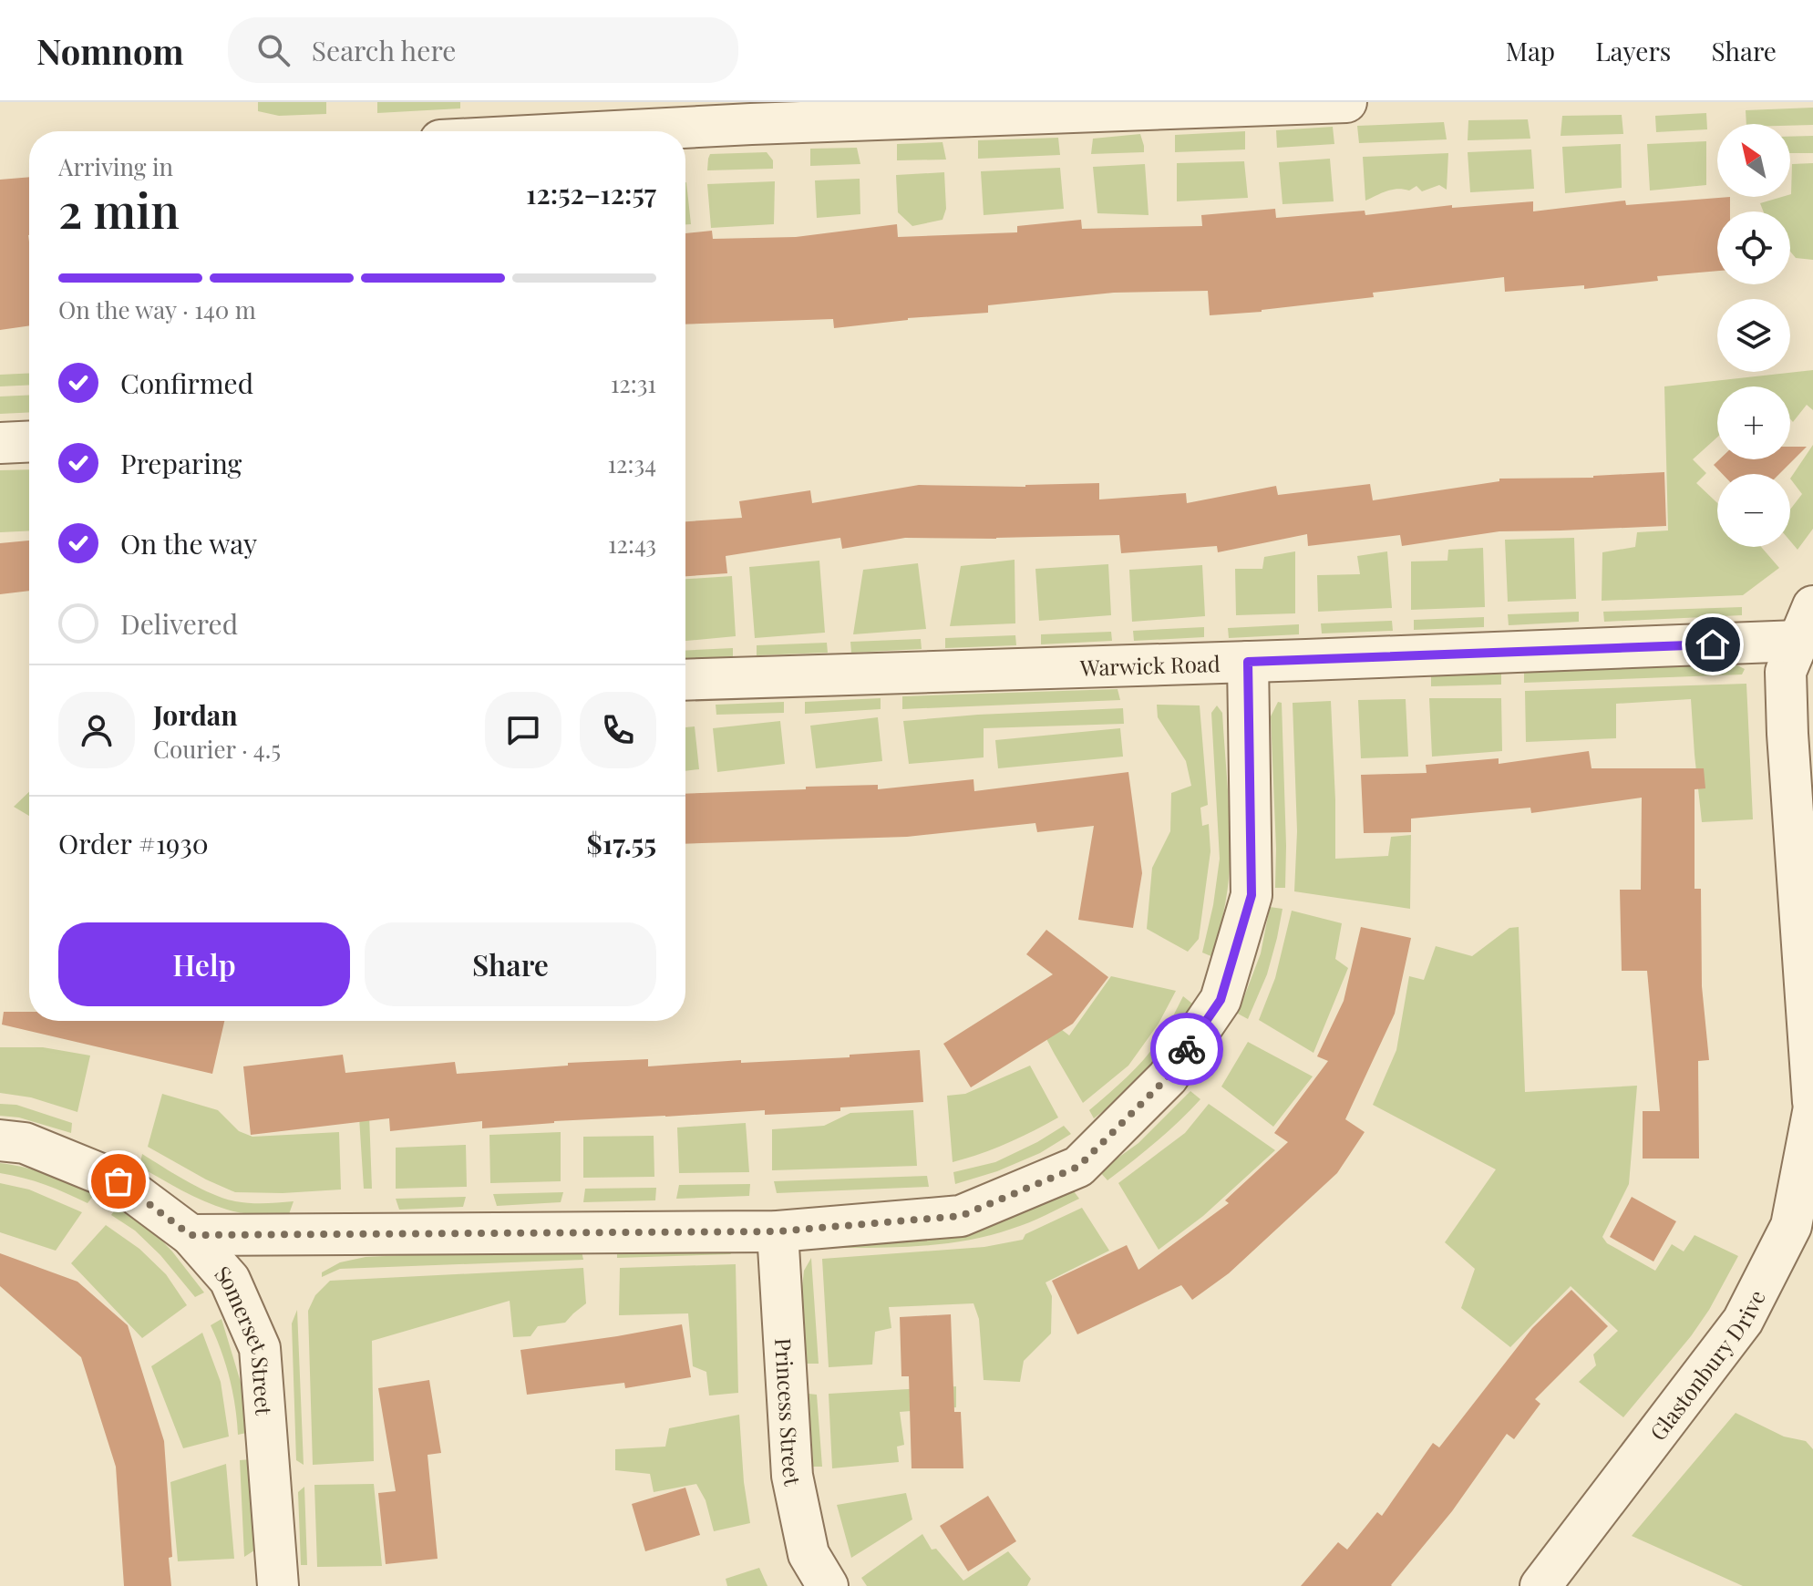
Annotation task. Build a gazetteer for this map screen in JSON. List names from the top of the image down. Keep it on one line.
{"streets":{"street":["Warwick Road","Somerset Street","Glastonbury Drive","Princess Street"]},"north":"top left","page":{"header":"Nomnom","search":"Search here","nav":["Map","Layers","Share"],"map_buttons":["+","−"],"heading":["2 min","Arriving in","12:52–12:57"],"panel":["Jordan","Courier · 4.5","Order #1930","$17.55"],"bar":"On the way · 140 m","list":[["Confirmed","12:31"],["Preparing","12:34"],["On the way","12:43"],"Delivered"],"buttons":["Help","Share"]}}
